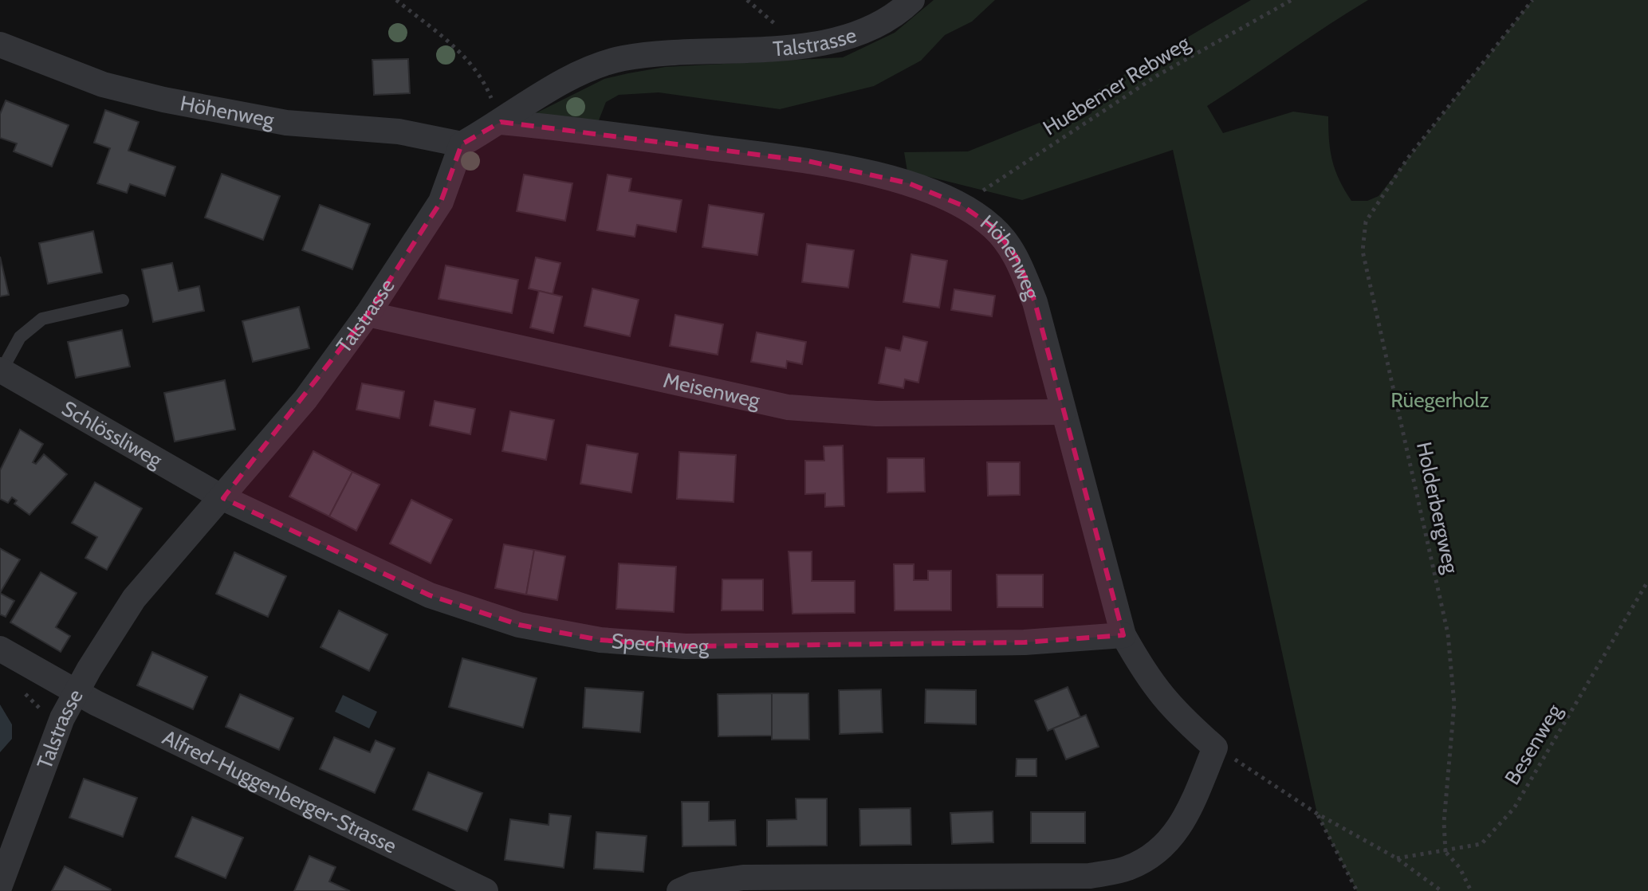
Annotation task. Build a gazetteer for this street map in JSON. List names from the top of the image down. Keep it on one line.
{"streets":{"street":["Talstrasse","Höhenweg","Meisenweg","Schlössliweg","Spechtweg","Alfred-Huggenberger-Strasse"],"path":["Huebemer Rebweg","Holderbergweg","Besenweg"]},"crossings":[["Talstrasse","Höhenweg"],["Talstrasse","Meisenweg"],["Talstrasse","Schlössliweg"],["Talstrasse","Spechtweg"],["Talstrasse","Alfred-Huggenberger-Strasse"],["Huebemer Rebweg","Höhenweg"],["Höhenweg","Meisenweg"],["Höhenweg","Spechtweg"],["Schlössliweg","Spechtweg"],["Holderbergweg","Besenweg"]],"parks":["Rüegerholz"]}
